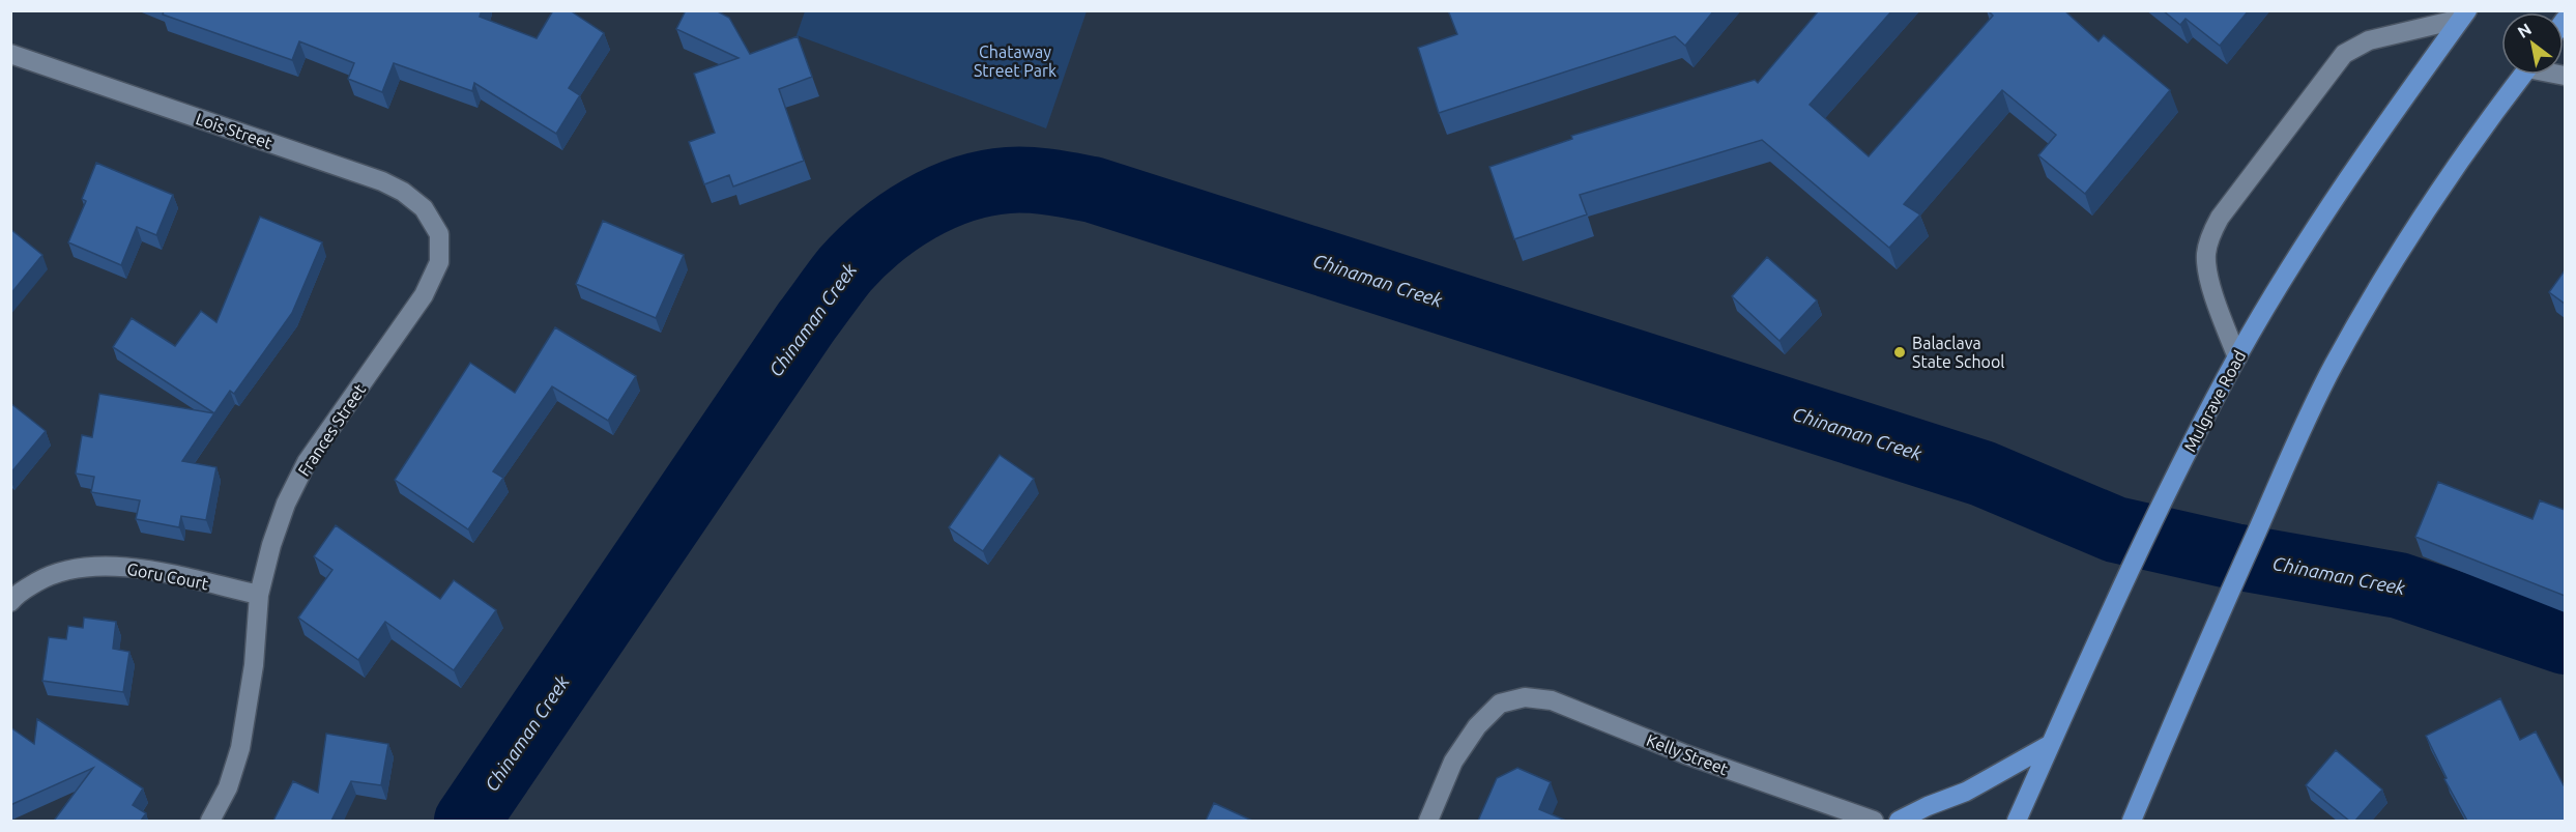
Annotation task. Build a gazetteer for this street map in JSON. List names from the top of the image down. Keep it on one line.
{"streets":{"main road":["Mulgrave Road"],"street":["Lois Street","Frances Street","Goru Court","Kelly Street"]},"crossings":[["Lois Street","Frances Street"],["Frances Street","Goru Court"]],"water":["Chinaman Creek"],"parks":["Chataway Street Park"],"places":["Balaclava State School"],"north":"top left"}
